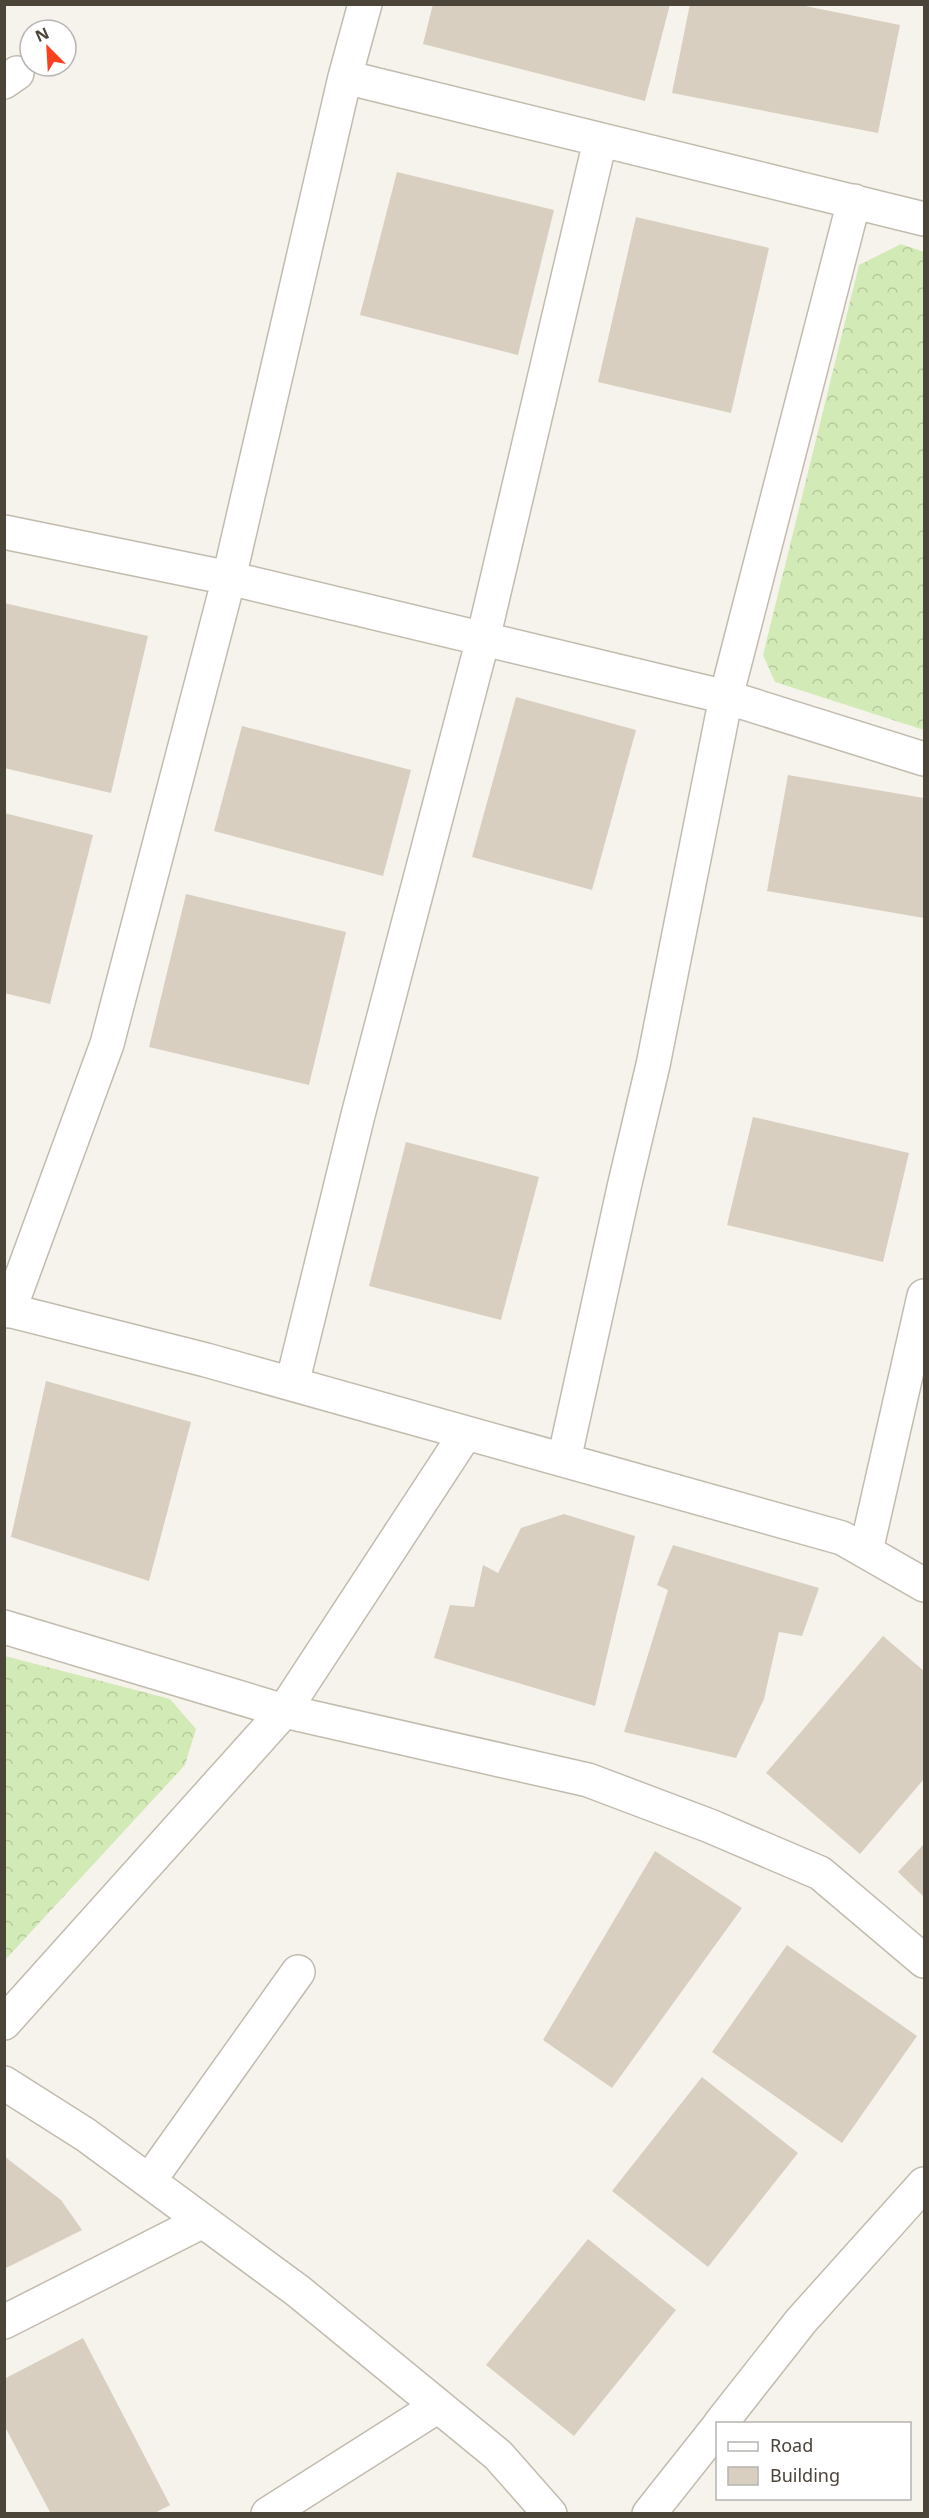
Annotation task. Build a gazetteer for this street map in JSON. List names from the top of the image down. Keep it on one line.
{"legend":["Road","Building"],"north":"top left"}
